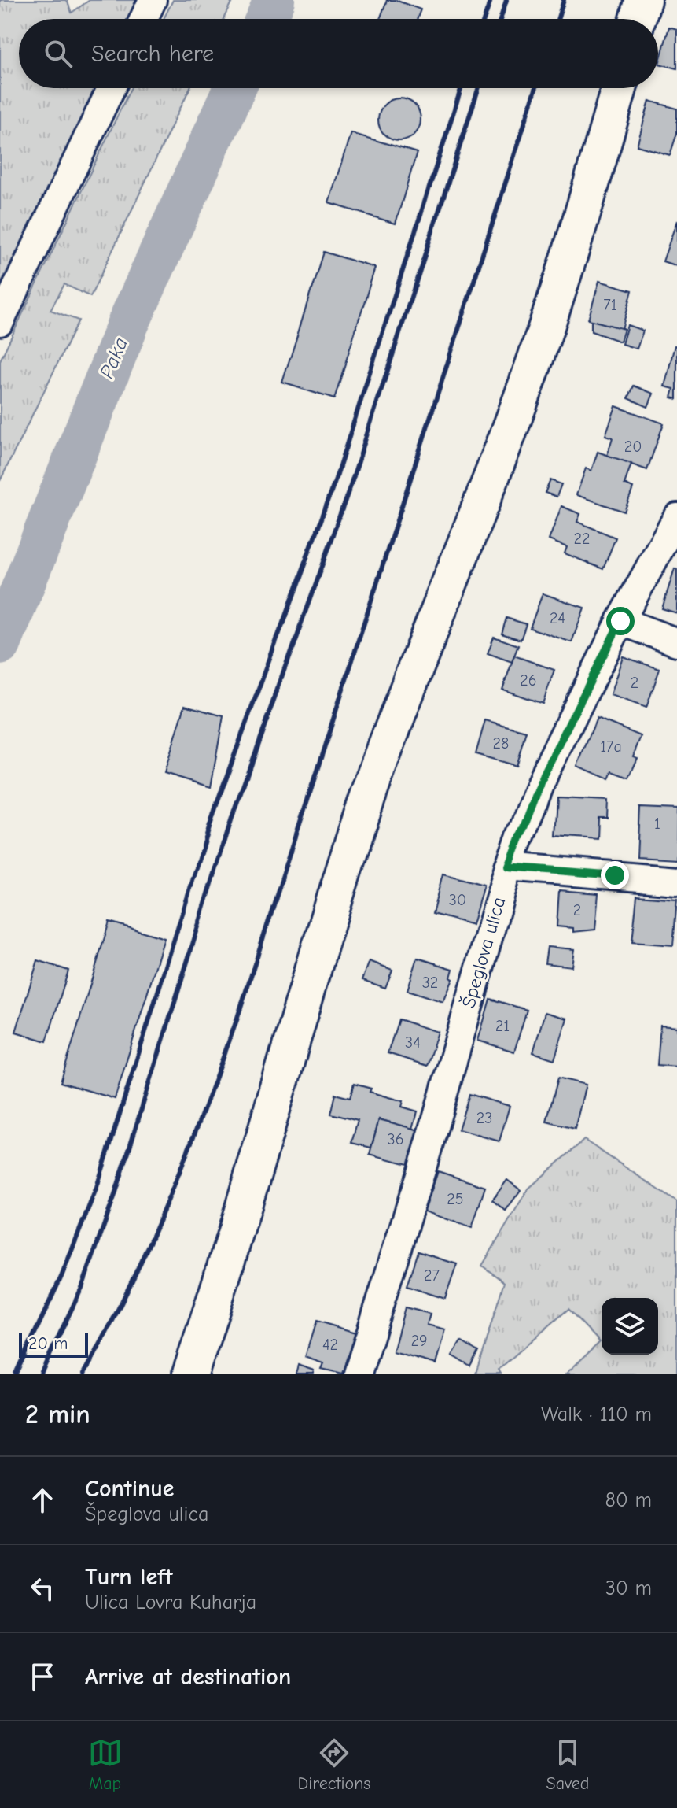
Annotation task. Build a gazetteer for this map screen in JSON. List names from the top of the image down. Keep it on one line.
{"streets":{"street":["Špeglova ulica"]},"water":["Paka"],"house_numbers":["71","20","22","24","26","2","28","17a","1","30","2","32","21","34","23","36","25","27","29","42"],"scale_bar":"20 m","page":{"search":"Search here","scale":"20 m","heading":["2 min","Walk · 110 m"],"list":[["Continue","Špeglova ulica","80 m"],["Turn left","Ulica Lovra Kuharja","30 m"],"Arrive at destination"],"nav":["Map","Directions","Saved"]}}
